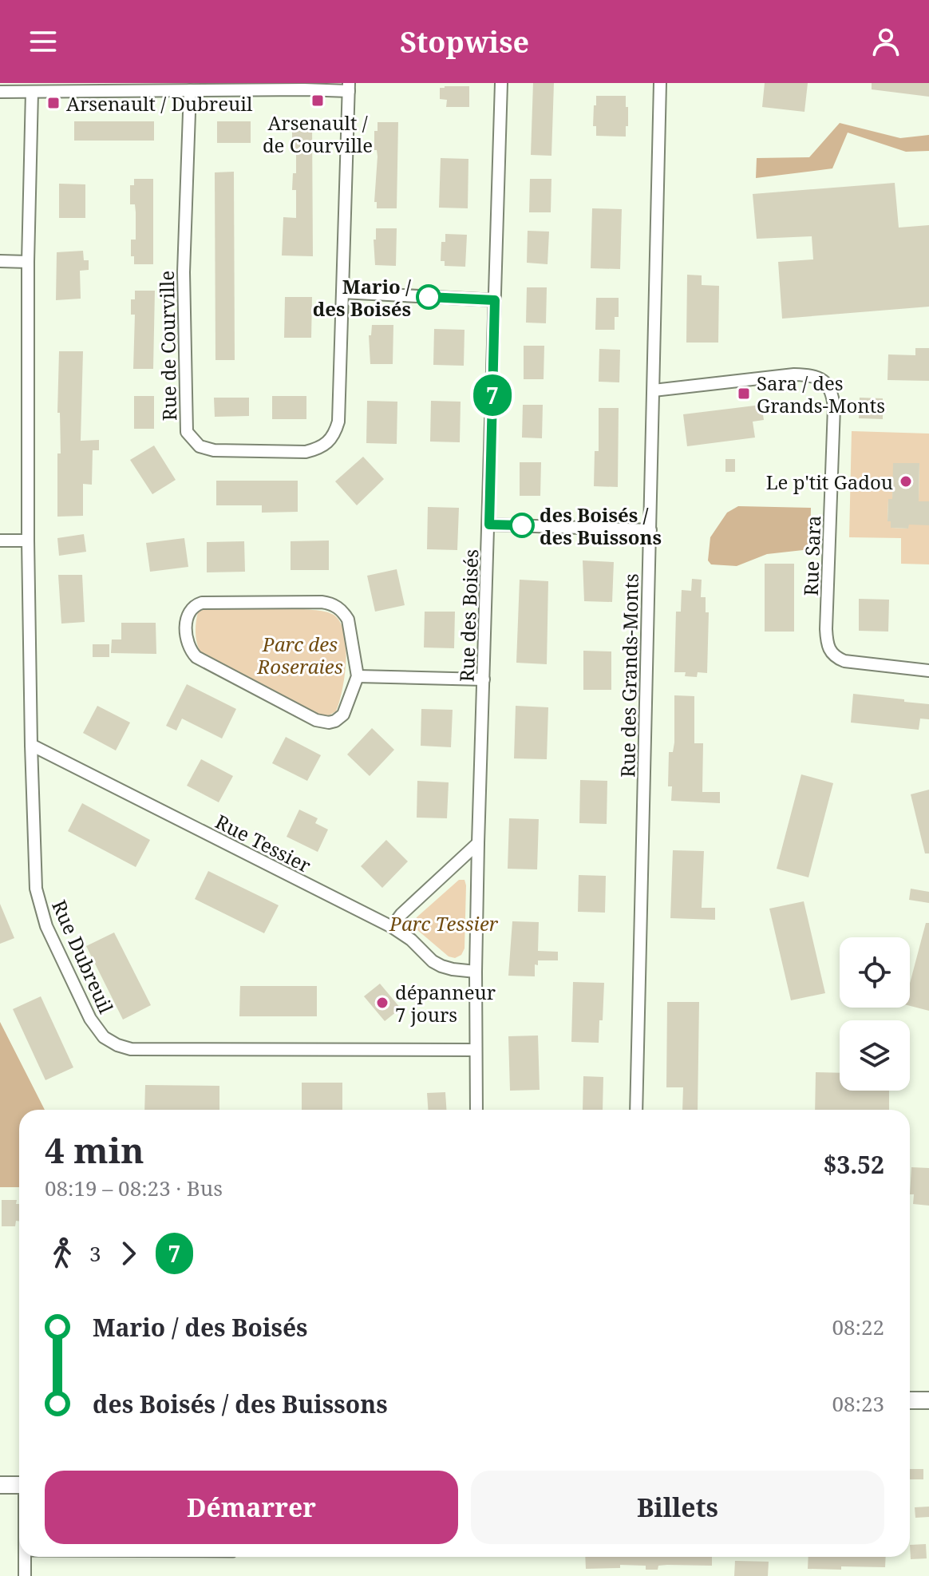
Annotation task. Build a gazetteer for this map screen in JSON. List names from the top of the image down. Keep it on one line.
{"streets":{"street":["Rue de Courville","Rue Sara","Rue des Boisés","Rue des Grands-Monts","Rue Tessier","Rue Dubreuil"]},"crossings":[["Rue Sara","Rue des Grands-Monts"],["Rue des Boisés","Rue Tessier"],["Rue des Boisés","Rue Dubreuil"],["Rue Tessier","Rue Dubreuil"]],"parks":["Parc des Roseraies","Parc Tessier"],"places":{"transit":["Arsenault / de Courville","Arsenault / Dubreuil","Sara / des Grands-Monts"],"other":["Mario / des Boisés","Le p'tit Gadou","des Boisés / des Buissons","dépanneur 7 jours"]},"lines":["bus line 7"],"page":{"header":"Stopwise","on_map":"7","heading":["4 min","08:19 – 08:23 · Bus","$3.52"],"legs":["3","7"],"list":[{"name":"Mario / des Boisés","value":"08:22"},{"name":"des Boisés / des Buissons","value":"08:23"}],"buttons":["Démarrer","Billets"]}}
